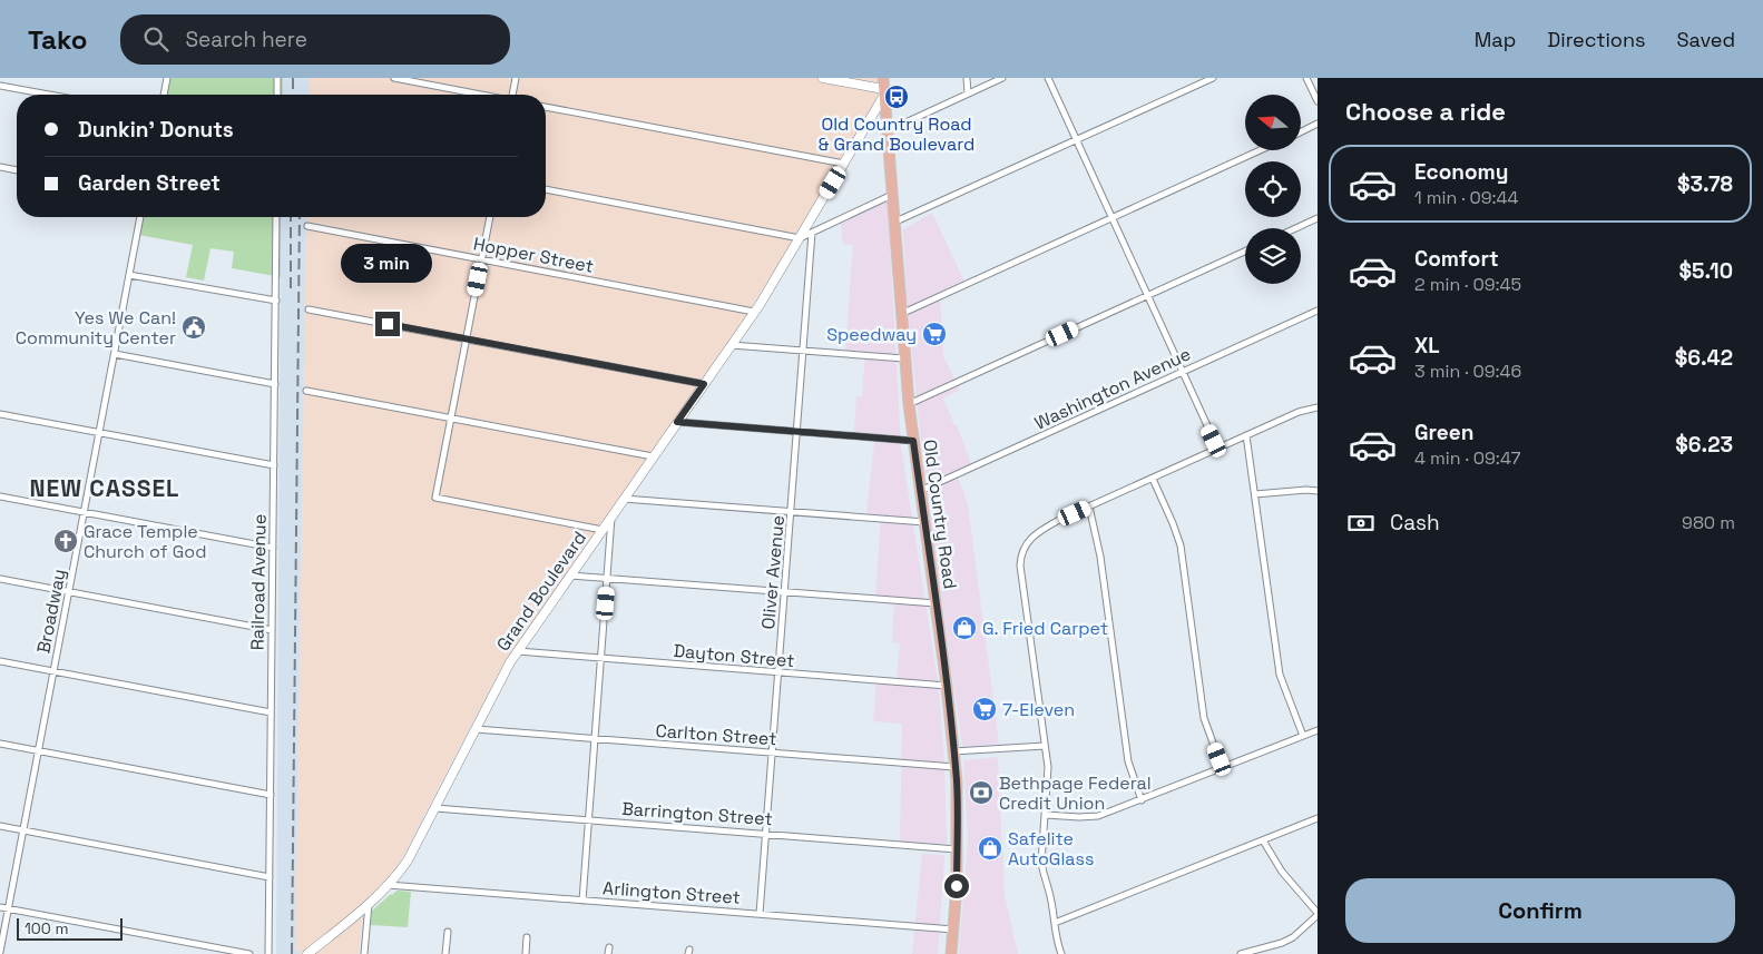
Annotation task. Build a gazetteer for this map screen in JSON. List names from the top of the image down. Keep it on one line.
{"streets":{"main road":["Old Country Road"],"street":["Hopper Street","Washington Avenue","Oliver Avenue","Railroad Avenue","Grand Boulevard","Broadway","Dayton Street","Carlton Street","Barrington Street","Arlington Street"]},"crossings":[["Hopper Street","Grand Boulevard"],["Washington Avenue","Old Country Road"],["Old Country Road","Grand Boulevard"],["Old Country Road","Dayton Street"],["Old Country Road","Carlton Street"],["Old Country Road","Barrington Street"],["Old Country Road","Arlington Street"],["Oliver Avenue","Dayton Street"],["Oliver Avenue","Carlton Street"],["Oliver Avenue","Barrington Street"],["Oliver Avenue","Arlington Street"],["Grand Boulevard","Dayton Street"],["Grand Boulevard","Carlton Street"],["Grand Boulevard","Barrington Street"],["Grand Boulevard","Arlington Street"]],"districts":["NEW CASSEL"],"places":{"bus stop":["Old Country Road & Grand Boulevard"],"public building":["Yes We Can! Community Center"],"supermarket":["Speedway","7-Eleven"],"church":["Grace Temple Church of God"],"shop":["G. Fried Carpet","Safelite AutoGlass"],"bank":["Bethpage Federal Credit Union"]},"scale_bar":"100 m","north":"left","page":{"header":"Tako","search":"Search here","nav":["Map","Directions","Saved"],"heading":"Choose a ride","banner":["Dunkin' Donuts","Garden Street"],"list":[{"name":"Economy","note":"1 min · 09:44","value":"$3.78"},{"name":"Comfort","note":"2 min · 09:45","value":"$5.10"},{"name":"XL","note":"3 min · 09:46","value":"$6.42"},{"name":"Green","note":"4 min · 09:47","value":"$6.23"}],"bubble":"3 min","pay":["Cash","980 m"],"buttons":"Confirm","scale":"100 m"}}
